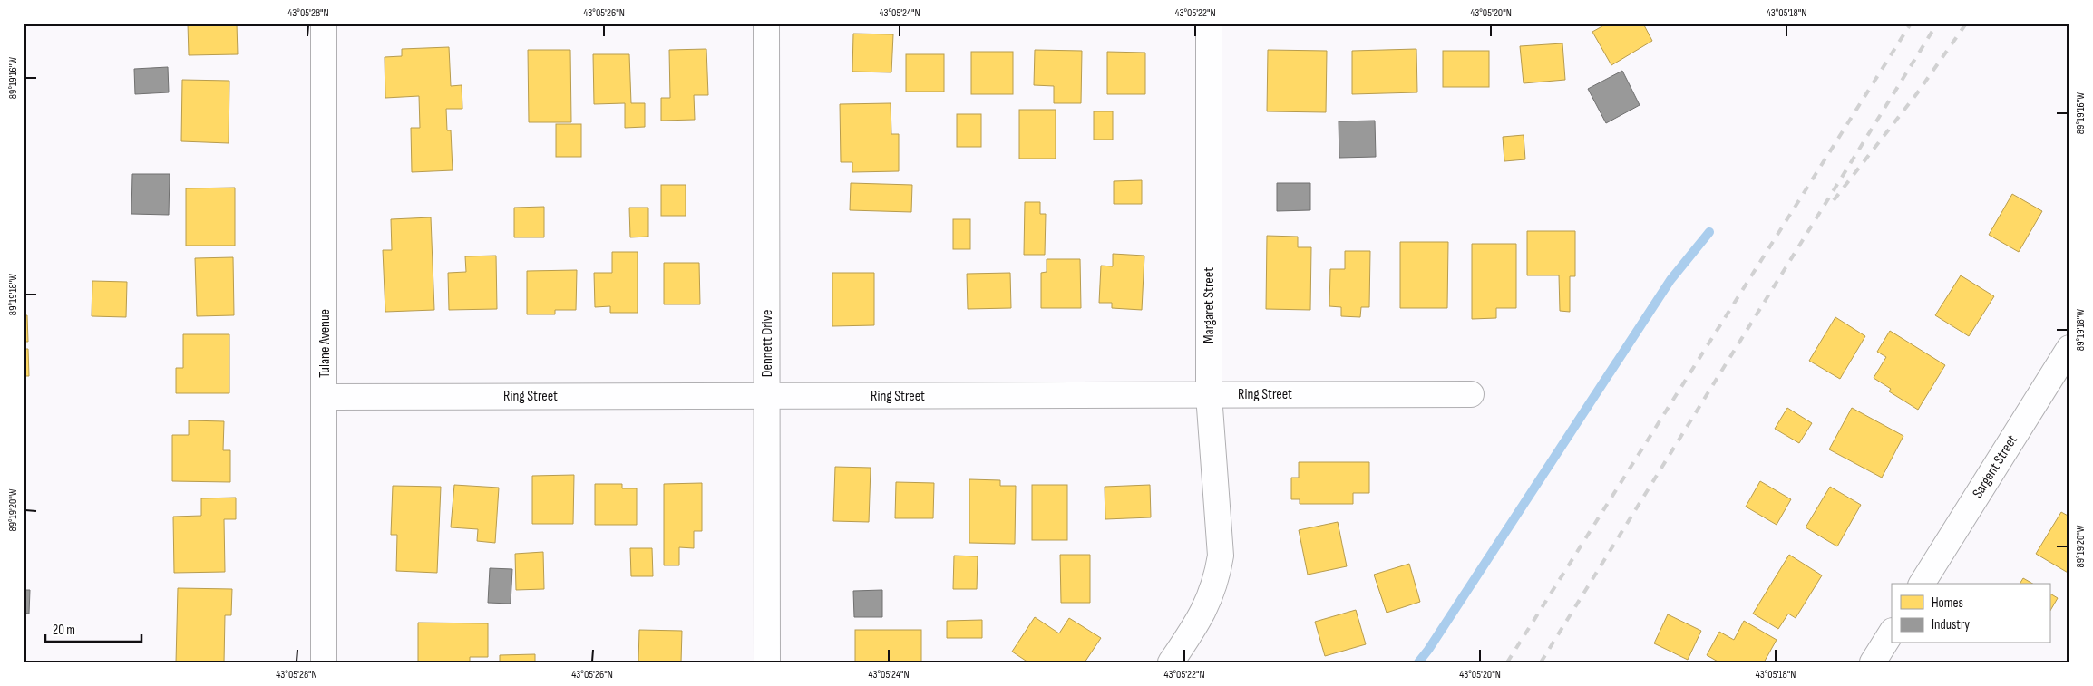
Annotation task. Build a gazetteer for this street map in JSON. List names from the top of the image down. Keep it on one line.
{"streets":{"street":["Margaret Street","Tulane Avenue","Dennett Drive","Ring Street","Sargent Street"]},"crossings":[["Margaret Street","Ring Street"],["Tulane Avenue","Ring Street"],["Dennett Drive","Ring Street"]],"legend":["Homes","Industry"],"scale_bar":"20 m","coordinates":["43°05'28\"N","43°05'26\"N","43°05'24\"N","43°05'22\"N","43°05'20\"N","43°05'18\"N","89°19'16\"W","89°19'18\"W","89°19'20\"W"]}
